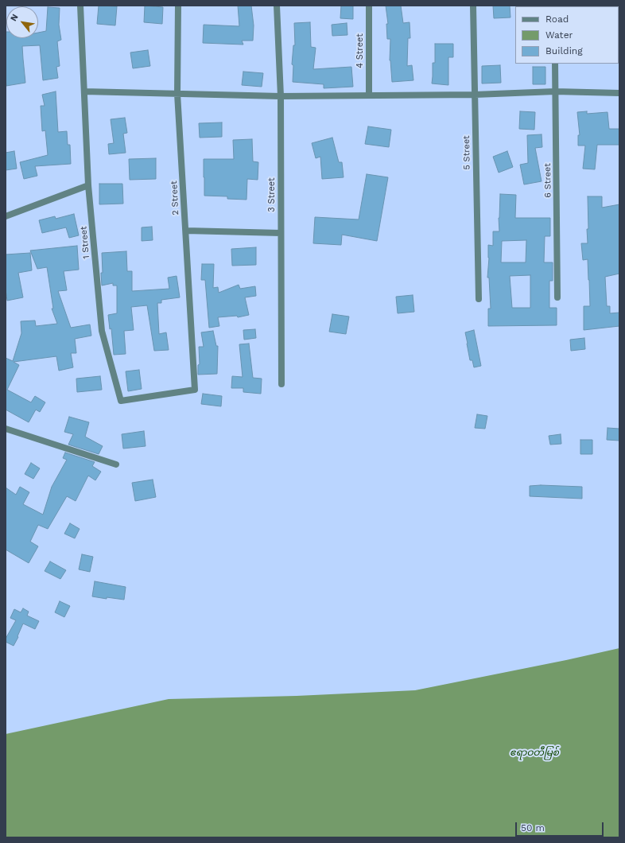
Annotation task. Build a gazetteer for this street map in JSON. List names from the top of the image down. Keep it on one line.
{"streets":{"street":["4 Street","5 Street","6 Street","3 Street","2 Street","1 Street"]},"crossings":[["2 Street","1 Street"]],"water":["ဧရာဝတီမြစ်"],"legend":["Road","Water","Building"],"scale_bar":"50 m","north":"top left"}
